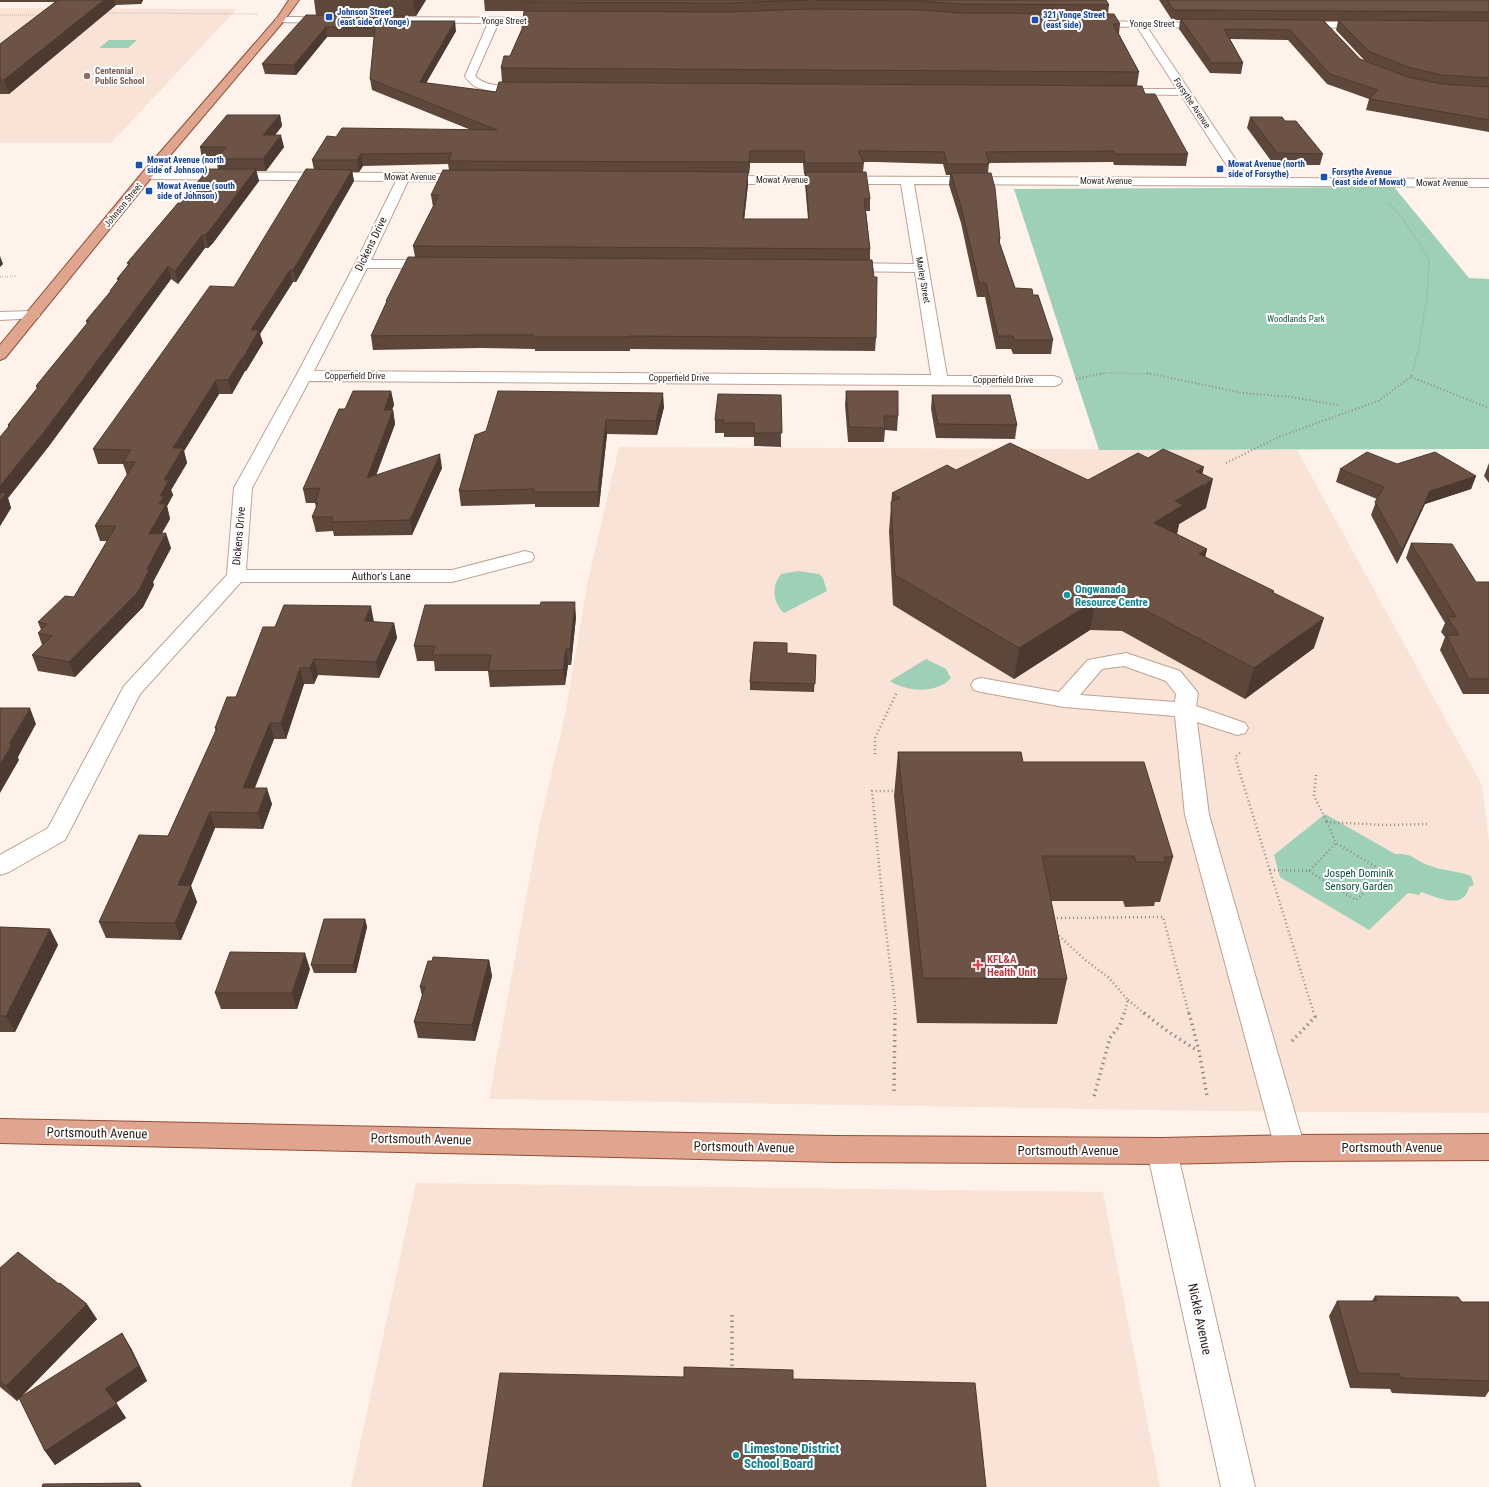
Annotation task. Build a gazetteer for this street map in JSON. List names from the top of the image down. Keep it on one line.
{"streets":{"main road":["Johnson Street","Portsmouth Avenue"],"street":["Yonge Street","Forsythe Avenue","Mowat Avenue","Dickens Drive","Marley Street","Copperfield Drive","Author's Lane","Nickle Avenue"]},"crossings":[["Yonge Street","Forsythe Avenue"],["Forsythe Avenue","Mowat Avenue"],["Mowat Avenue","Johnson Street"],["Mowat Avenue","Dickens Drive"],["Mowat Avenue","Marley Street"],["Dickens Drive","Copperfield Drive"],["Dickens Drive","Author's Lane"],["Marley Street","Copperfield Drive"],["Portsmouth Avenue","Nickle Avenue"]],"parks":["Woodlands Park","Jospeh Dominik Sensory Garden"],"places":{"transit":["Johnson Street (east side of Yonge)","321 Yonge Street (east side)","Mowat Avenue (north side of Johnson)","Mowat Avenue (north side of Forsythe)","Forsythe Avenue (east side of Mowat)","Mowat Avenue (south side of Johnson)"],"other":["Centennial Public School","Ongwanada Resource Centre","Limestone District School Board"],"health":["KFL&A Health Unit"]}}
